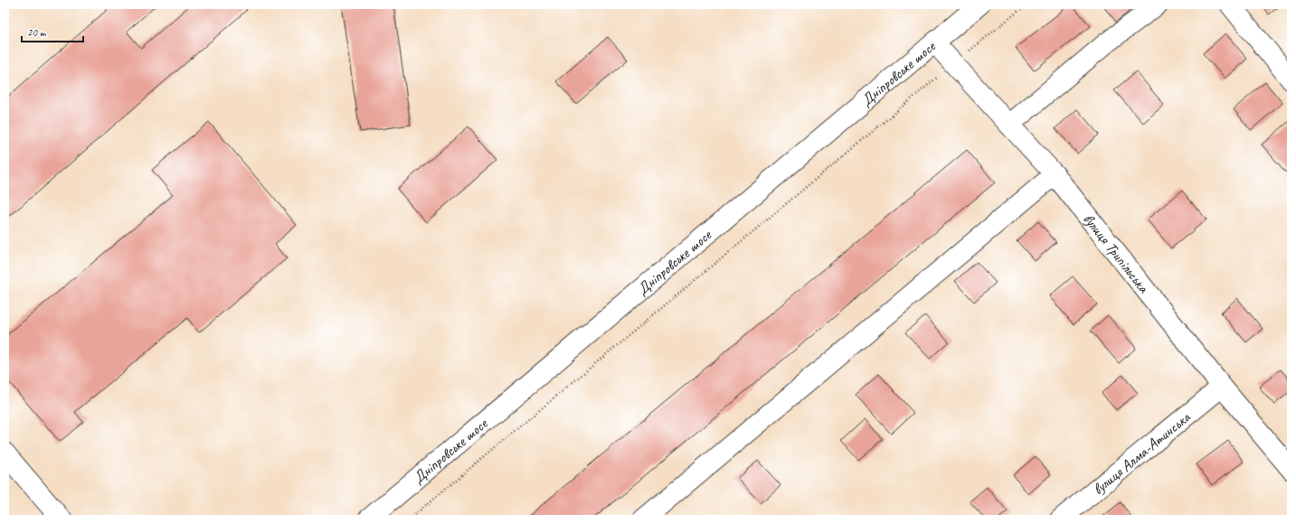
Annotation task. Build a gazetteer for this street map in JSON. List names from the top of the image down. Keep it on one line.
{"streets":{"street":["Дніпровське шосе","вулиця Трипільська","вулиця Алма-Атинська"]},"crossings":[["Дніпровське шосе","вулиця Трипільська"],["вулиця Трипільська","вулиця Алма-Атинська"]],"scale_bar":"20 m"}
